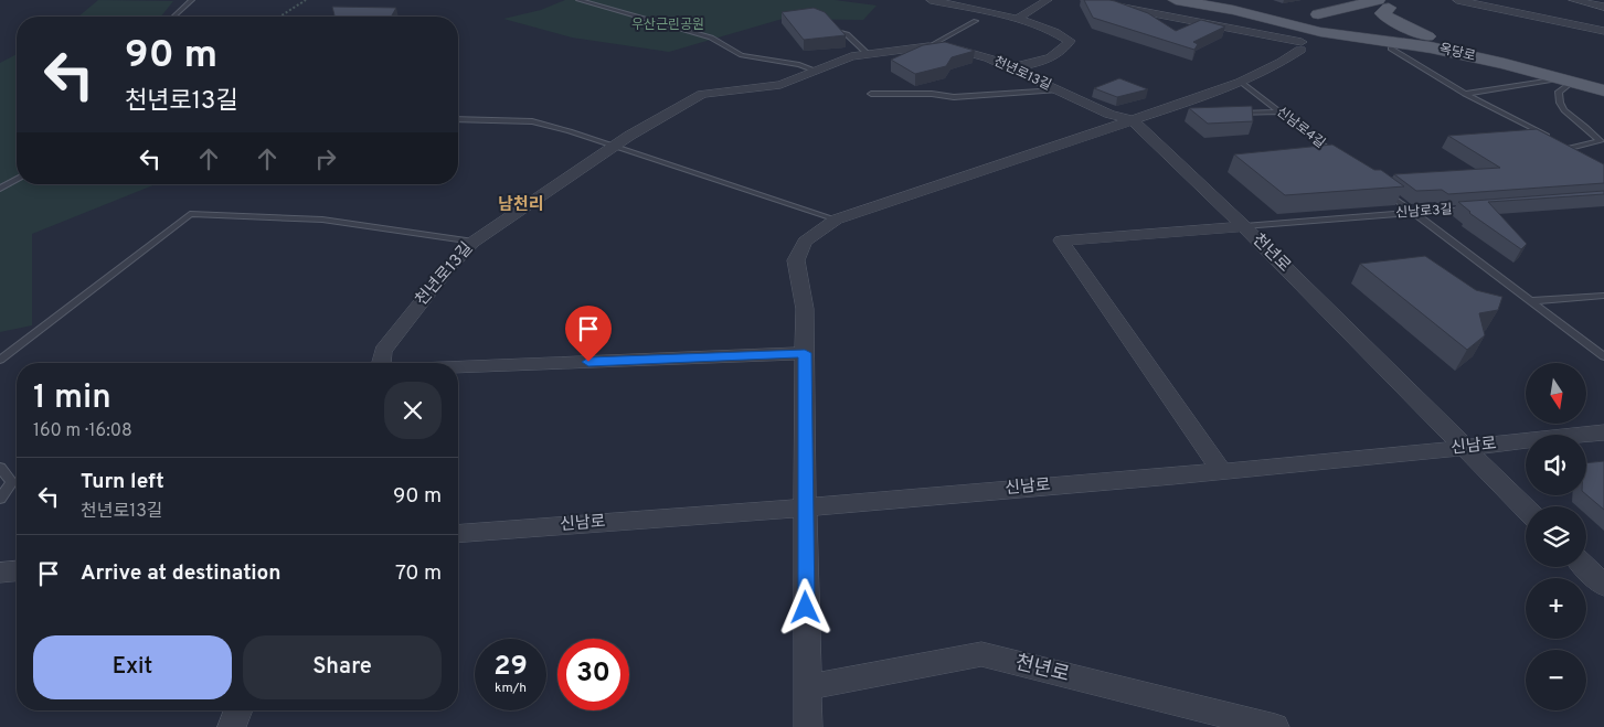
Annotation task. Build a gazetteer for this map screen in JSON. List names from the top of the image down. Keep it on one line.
{"streets":{"main road":["옥당로"],"street":["천년로13길","천년로","신남로"],"lane":["신남로4길","신남로3길"]},"crossings":[["천년로13길","천년로"],["신남로3길","천년로"],["천년로","신남로"]],"districts":["남천리"],"parks":["우산근린공원"],"north":"bottom","page":{"turn":["90 m","천년로13길"],"map_buttons":["+","−"],"heading":["1 min","160 m · 16:08"],"list":[{"name":"Turn left","note":"천년로13길","value":"90 m"},{"name":"Arrive at destination","value":"70 m"}],"buttons":["Exit","Share"],"speed":"29 km/h","limit":"30"}}
